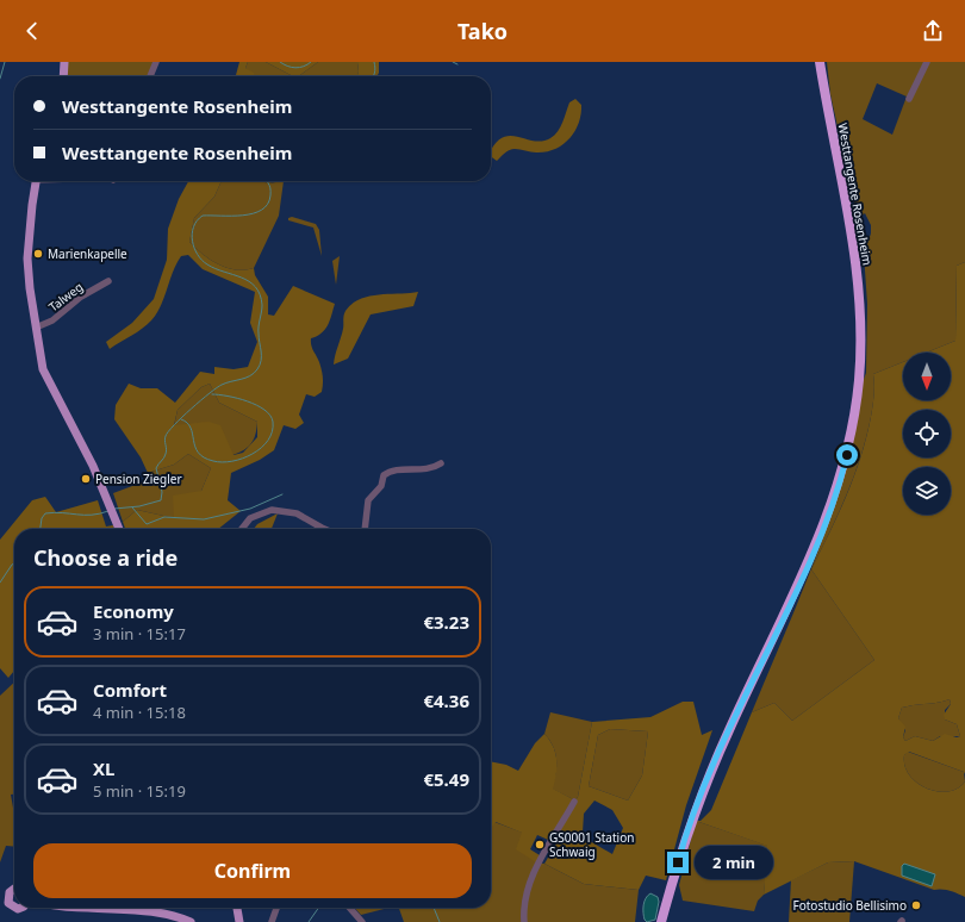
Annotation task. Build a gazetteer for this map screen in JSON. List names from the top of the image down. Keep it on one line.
{"streets":{"highway":["Westtangente Rosenheim"],"street":["Talweg"]},"places":["Marienkapelle","Pension Ziegler","GS0001 Station Schwaig","Fotostudio Bellisimo"],"north":"bottom","page":{"header":"Tako","banner":["Westtangente Rosenheim","Westtangente Rosenheim"],"heading":"Choose a ride","list":[{"name":"Economy","note":"3 min · 15:17","value":"€3.23"},{"name":"Comfort","note":"4 min · 15:18","value":"€4.36"},{"name":"XL","note":"5 min · 15:19","value":"€5.49"}],"buttons":"Confirm","bubble":"2 min"}}
